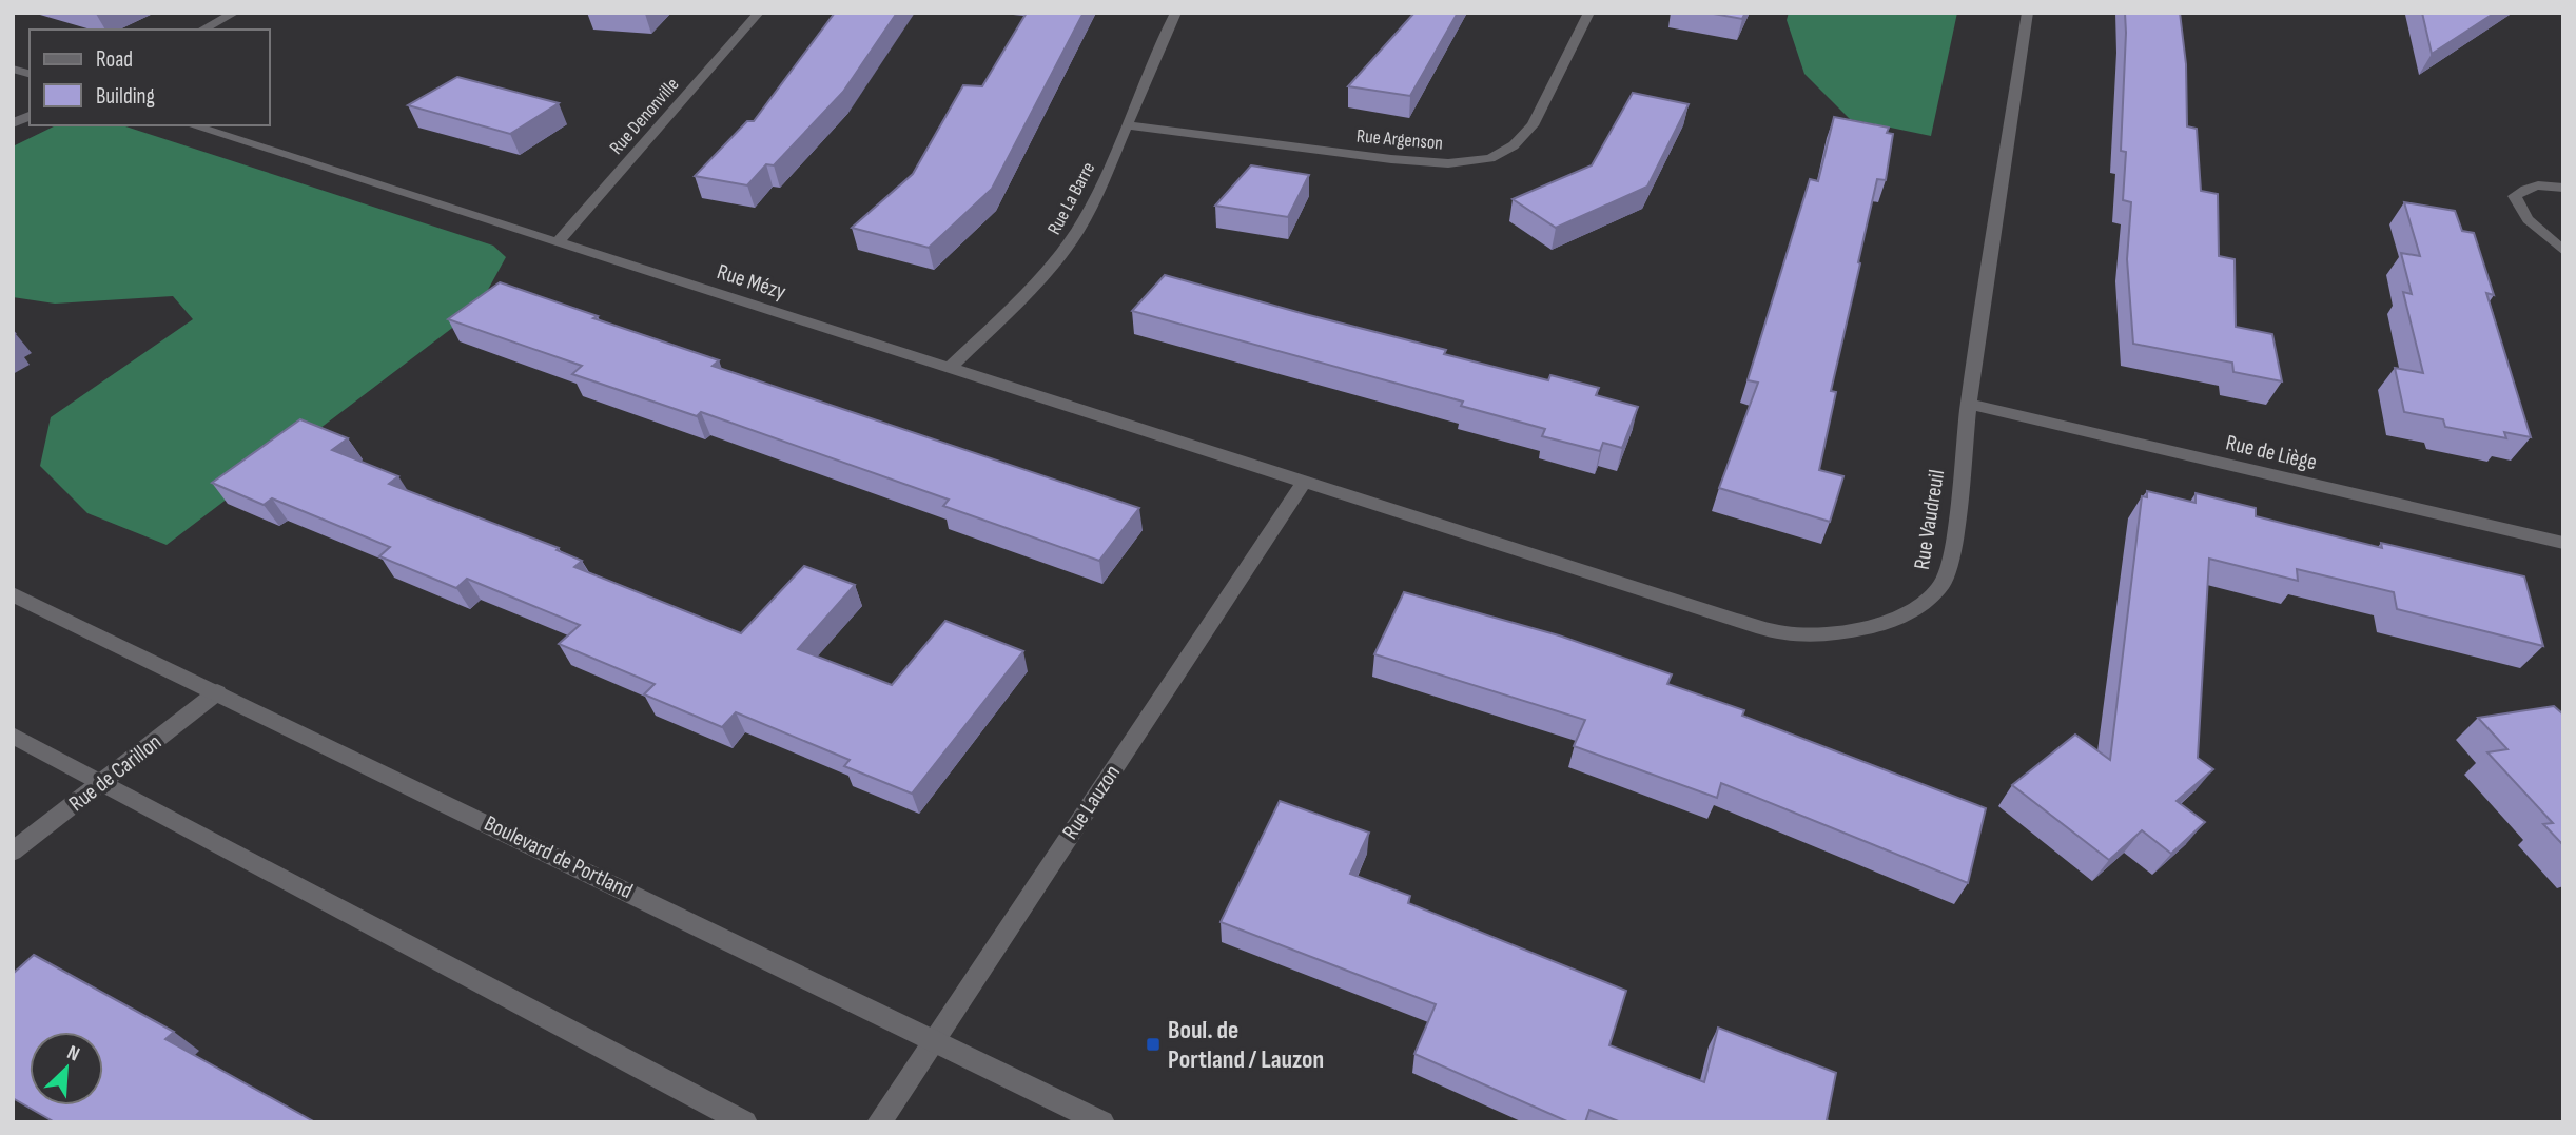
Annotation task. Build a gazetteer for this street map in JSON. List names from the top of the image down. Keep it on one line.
{"streets":{"street":["Rue Denonville","Rue Argenson","Rue La Barre","Rue Mézy","Rue de Liège","Rue Vaudreuil","Rue de Carillon","Rue Lauzon","Boulevard de Portland"]},"crossings":[["Rue Denonville","Rue Mézy"],["Rue Argenson","Rue La Barre"],["Rue La Barre","Rue Mézy"],["Rue Mézy","Rue Vaudreuil"],["Rue Mézy","Rue Lauzon"],["Rue de Liège","Rue Vaudreuil"],["Rue Vaudreuil","Rue Lauzon"],["Rue de Carillon","Boulevard de Portland"],["Rue Lauzon","Boulevard de Portland"]],"places":{"transit":["Boul. de Portland / Lauzon"]},"legend":["Road","Building"],"north":"top right"}
